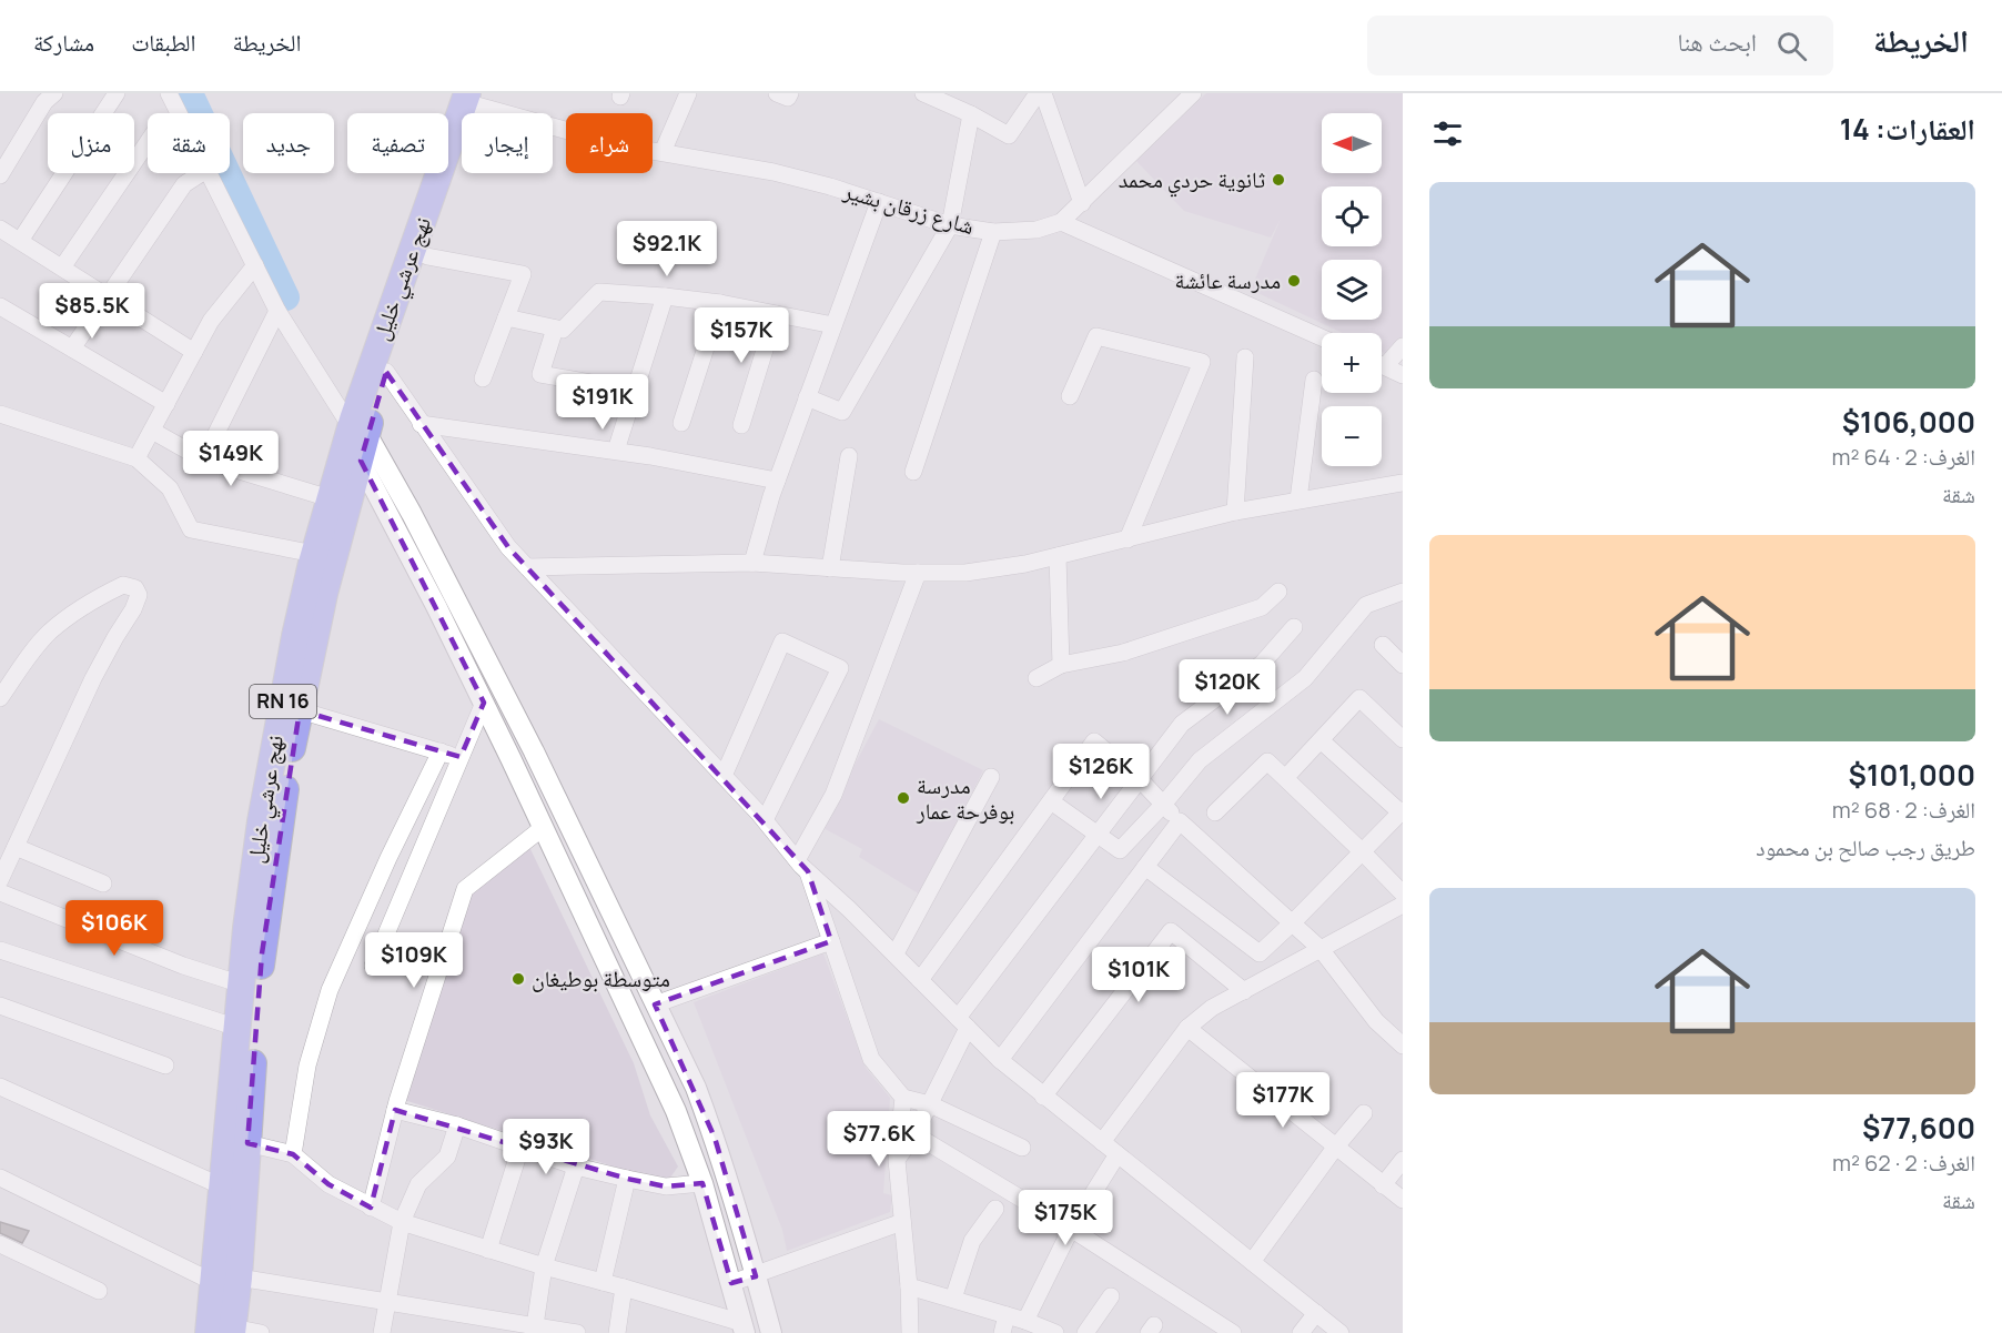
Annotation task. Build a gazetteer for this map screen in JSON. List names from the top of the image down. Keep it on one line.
{"streets":{"highway":["نهج عرشي خليل","RN 16"],"street":["شارع زرقان بشير"]},"crossings":[["شارع زرقان بشير","نهج عرشي خليل"]],"places":["ثانوية حردي محمد","مدرسة عائشة","مدرسة بوفرحة عمار","متوسطة بوطيغان"],"north":"left","page":{"header":"الخريطة","search":"ابحث هنا","nav":["الخريطة","الطبقات","مشاركة"],"heading":"العقارات: 14","map_buttons":["+","−"],"chip":["شراء","إيجار","تصفية","جديد","شقة","منزل"],"list":[{"name":"$106,000","note":"الغرف: 2 · 64 m² · شقة"},{"name":"$101,000","note":"الغرف: 2 · 68 m² · طريق رجب صالح بن محمود"},{"name":"$77,600","note":"الغرف: 2 · 62 m² · شقة"}],"price":["$92.1K","$85.5K","$157K","$191K","$149K","$120K","$126K","$106K","$109K","$101K","$177K","$77.6K","$93K","$175K"]}}
